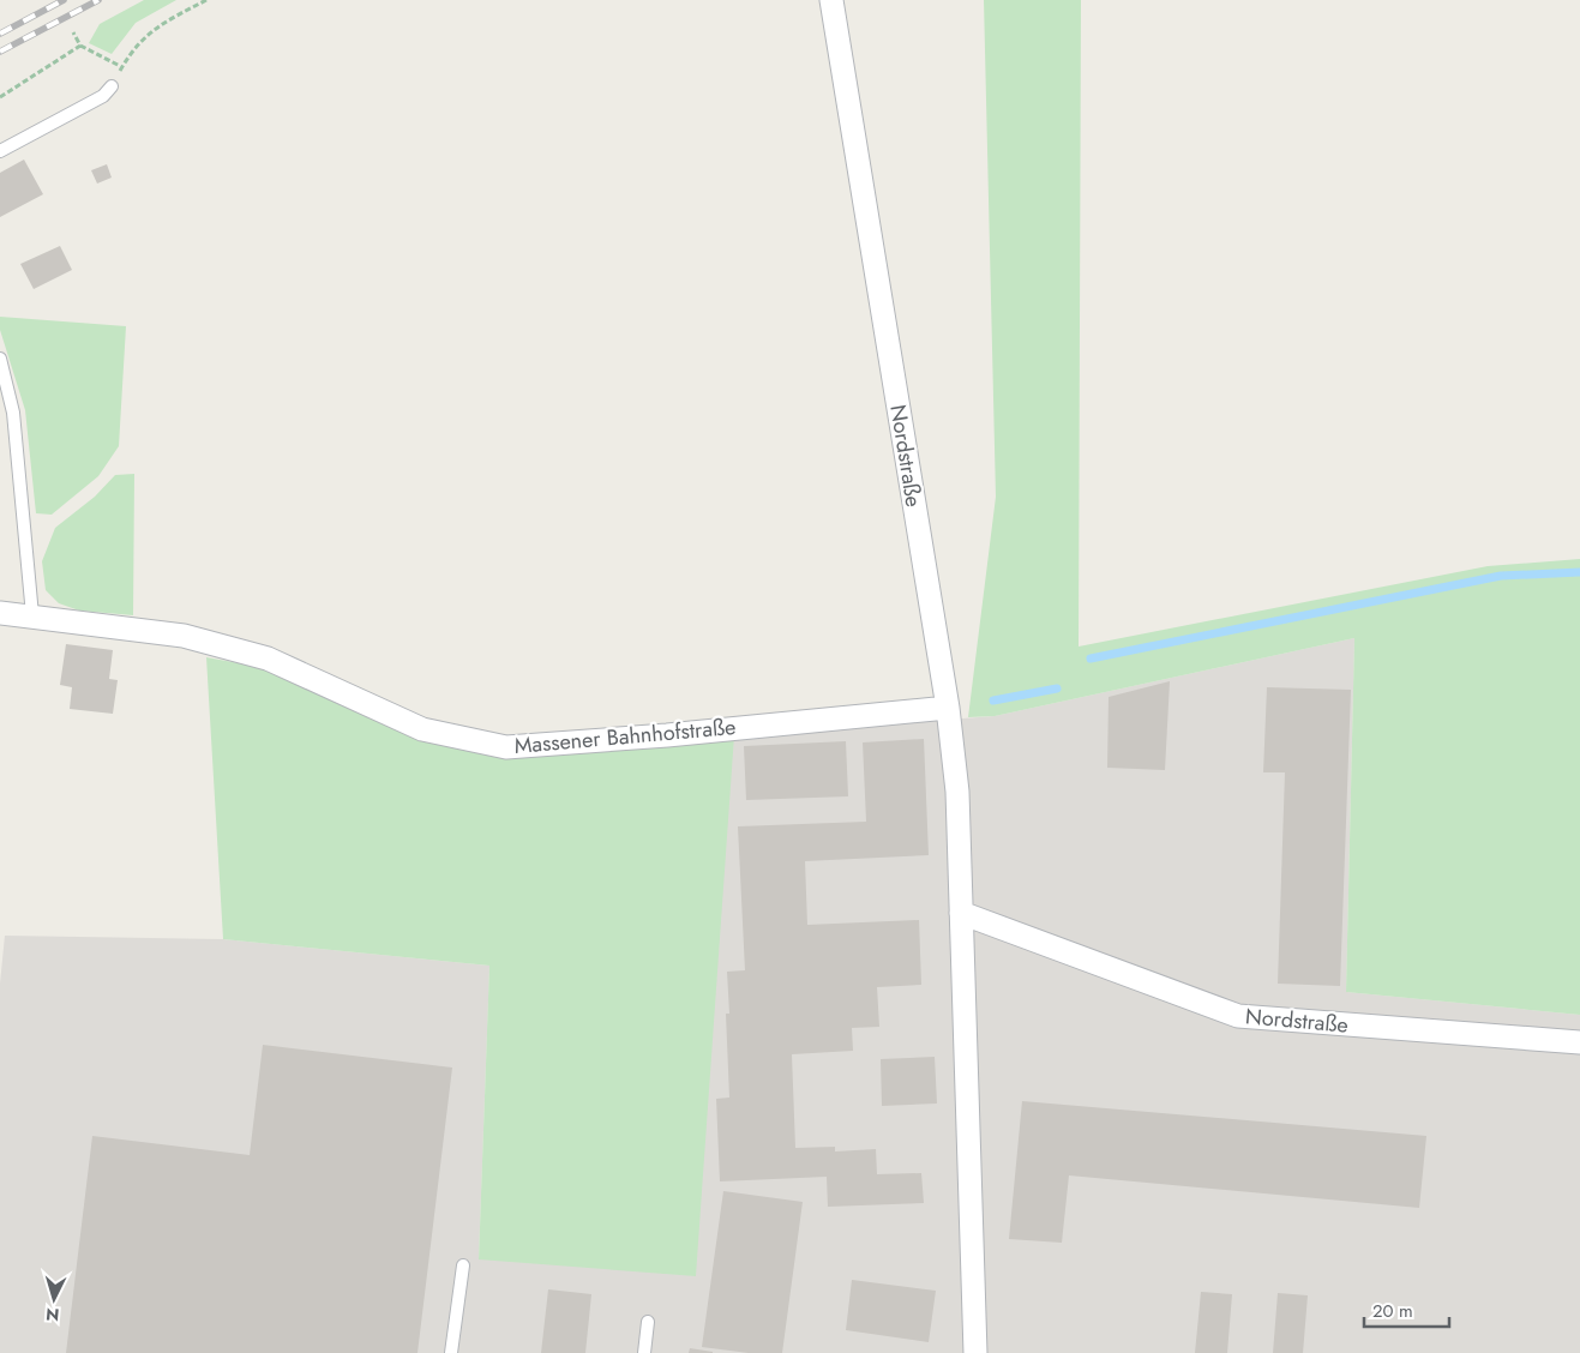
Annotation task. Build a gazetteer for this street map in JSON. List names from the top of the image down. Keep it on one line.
{"streets":{"street":["Nordstraße","Massener Bahnhofstraße"]},"crossings":[["Nordstraße","Massener Bahnhofstraße"]],"scale_bar":"20 m","north":"bottom"}
